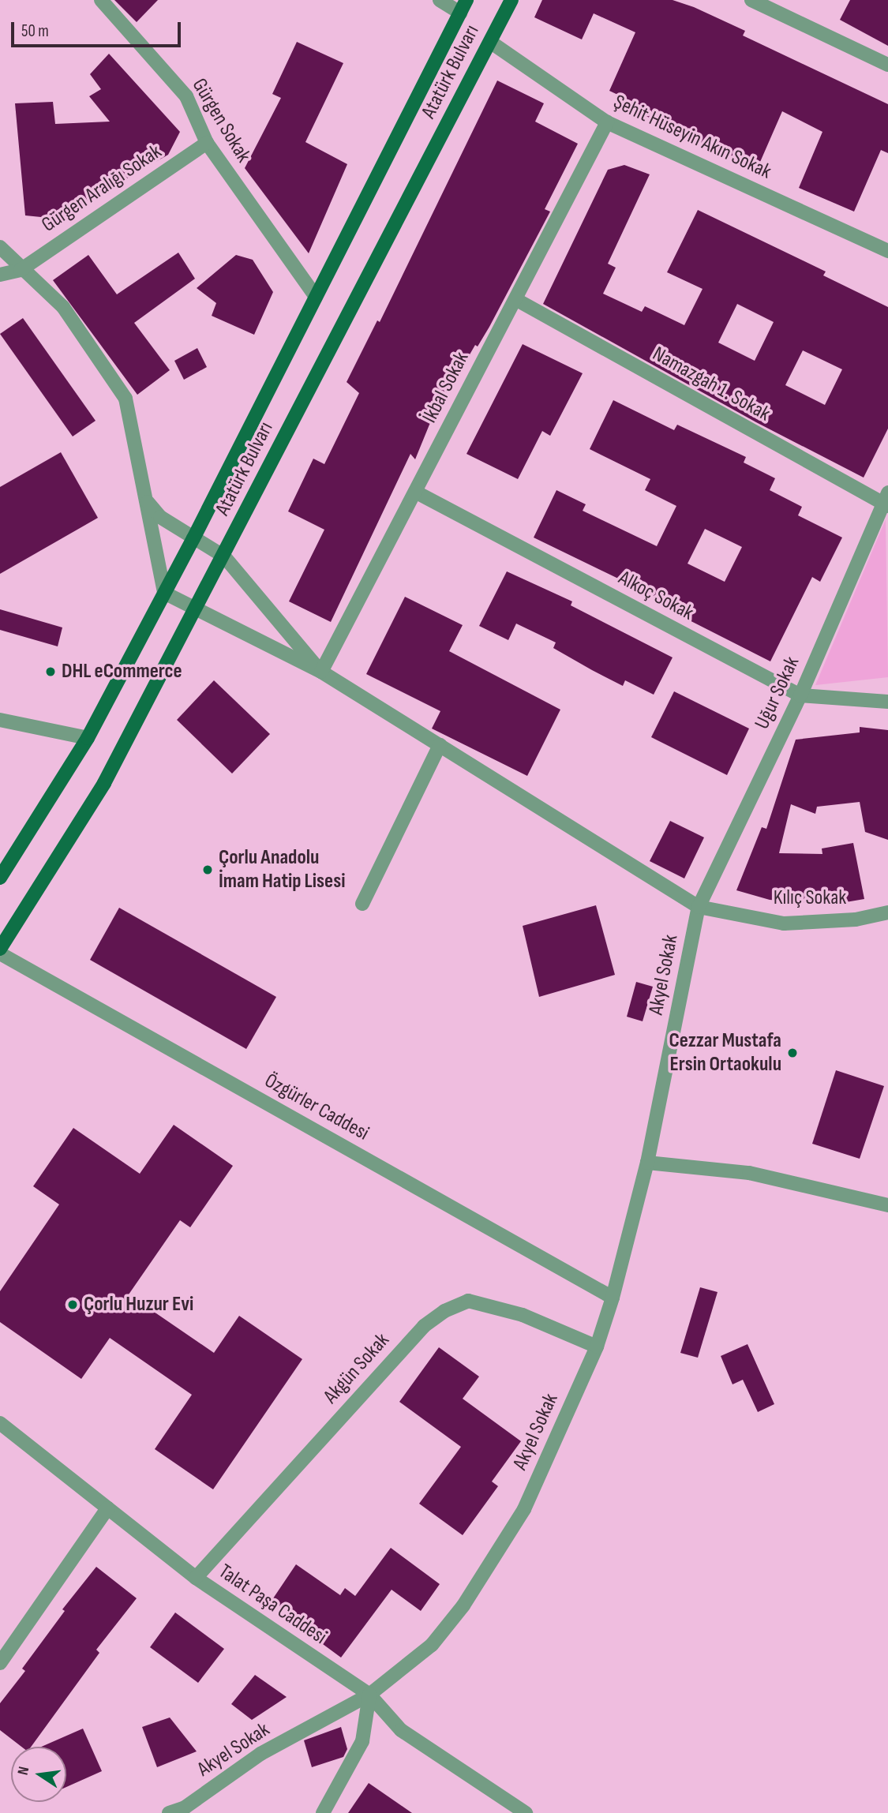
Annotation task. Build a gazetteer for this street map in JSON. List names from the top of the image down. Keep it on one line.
{"streets":{"main road":["Atatürk Bulvarı"],"street":["Gürgen Sokak","Şehit Hüseyin Akın Sokak","Gürgen Aralığı Sokak","Namazgah 1. Sokak","İkbal Sokak","Alkoç Sokak","Uğur Sokak","Kılıç Sokak","Akyel Sokak","Özgürler Caddesi","Akgün Sokak","Talat Paşa Caddesi"]},"crossings":[["Atatürk Bulvarı","Gürgen Sokak"],["Atatürk Bulvarı","Şehit Hüseyin Akın Sokak"],["Gürgen Sokak","Gürgen Aralığı Sokak"],["Şehit Hüseyin Akın Sokak","İkbal Sokak"],["Namazgah 1. Sokak","İkbal Sokak"],["Namazgah 1. Sokak","Uğur Sokak"],["İkbal Sokak","Alkoç Sokak"],["Alkoç Sokak","Uğur Sokak"],["Uğur Sokak","Kılıç Sokak"],["Uğur Sokak","Akyel Sokak"],["Kılıç Sokak","Akyel Sokak"],["Akyel Sokak","Özgürler Caddesi"],["Akyel Sokak","Akgün Sokak"],["Akyel Sokak","Talat Paşa Caddesi"],["Akgün Sokak","Talat Paşa Caddesi"]],"places":["DHL eCommerce","Çorlu Anadolu İmam Hatip Lisesi","Cezzar Mustafa Ersin Ortaokulu","Çorlu Huzur Evi"],"scale_bar":"50 m","north":"left"}
